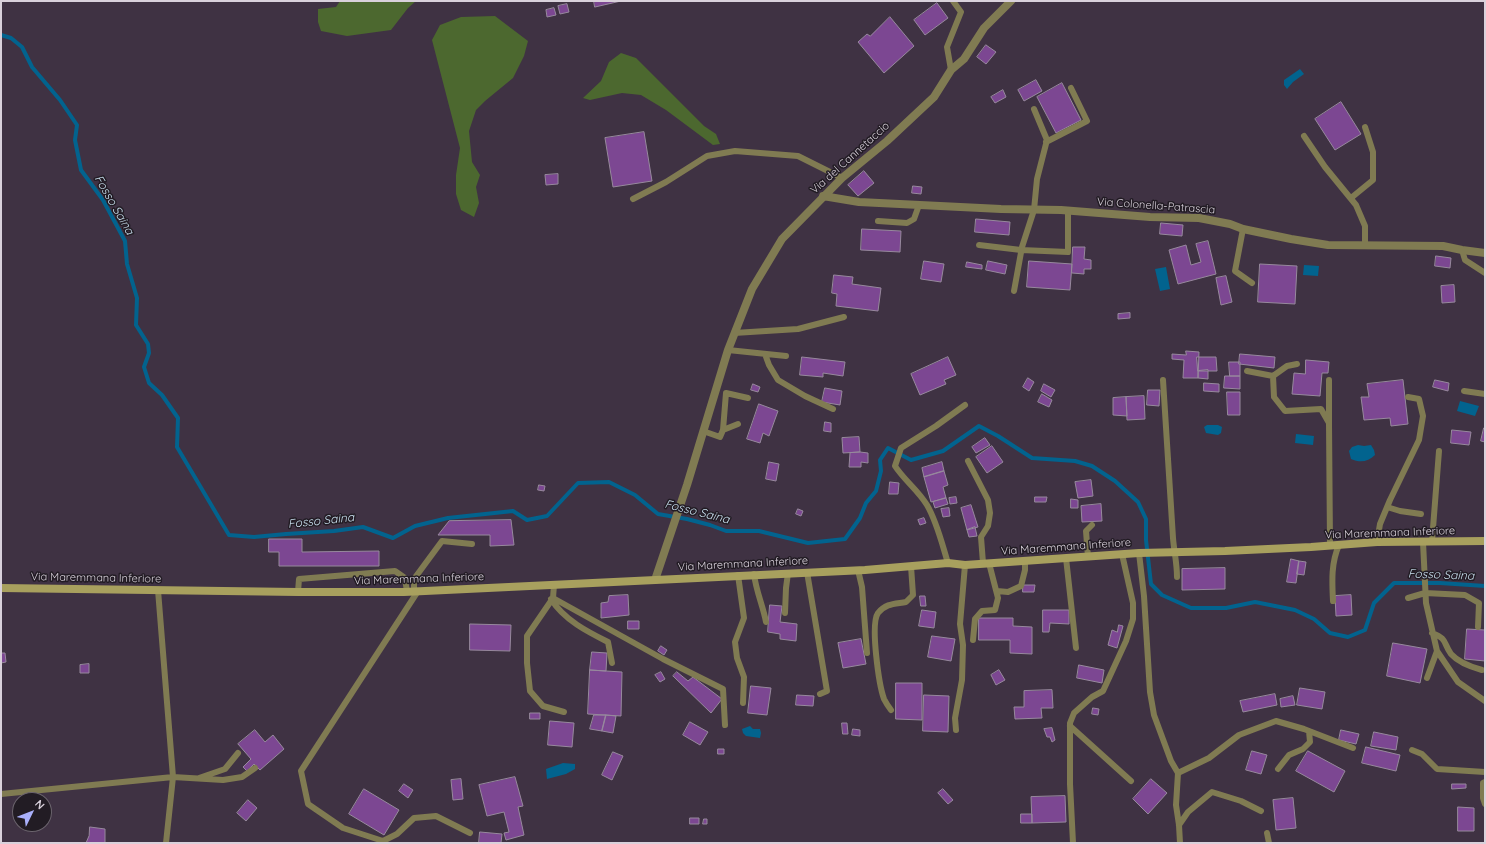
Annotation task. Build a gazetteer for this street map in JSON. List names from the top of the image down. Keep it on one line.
{"streets":{"main road":["Via Maremmana Inferiore"],"street":["Via del Cannetaccio","Via Colonella-Patrascia"]},"crossings":[["Via del Cannetaccio","Via Colonella-Patrascia"],["Via del Cannetaccio","Via Maremmana Inferiore"]],"water":["Fosso Saina"],"north":"top right"}
